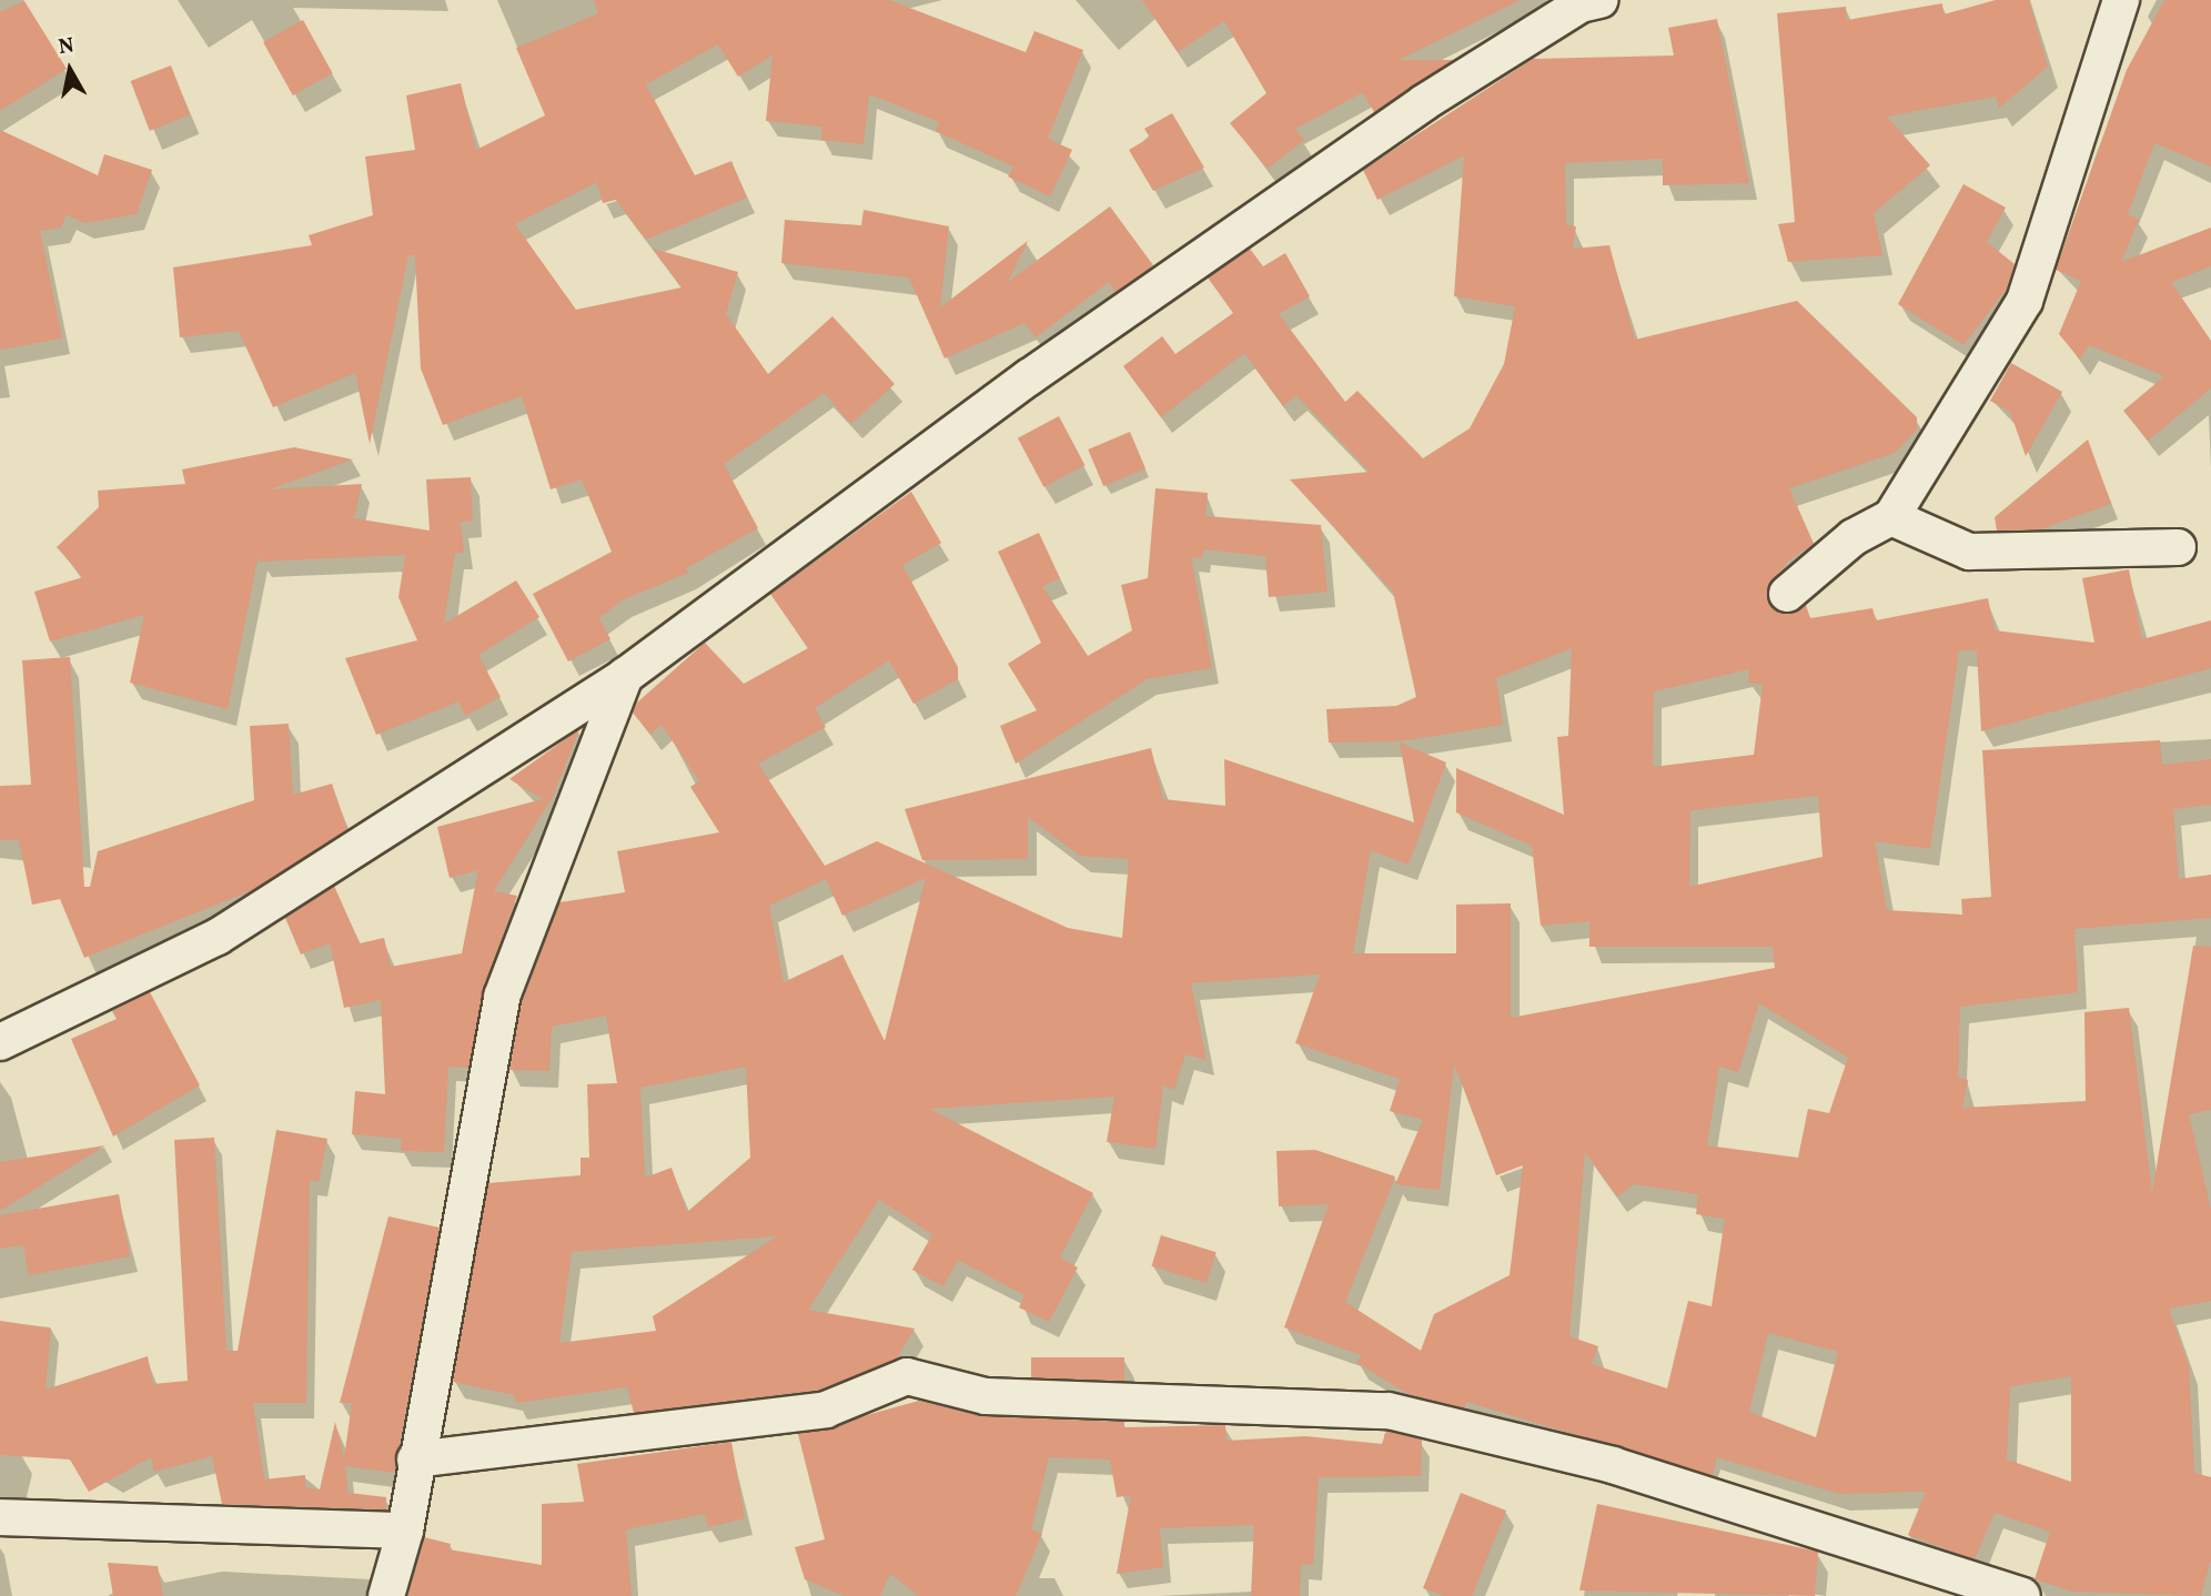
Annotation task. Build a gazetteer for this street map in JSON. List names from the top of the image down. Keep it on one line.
{"north":"top"}
